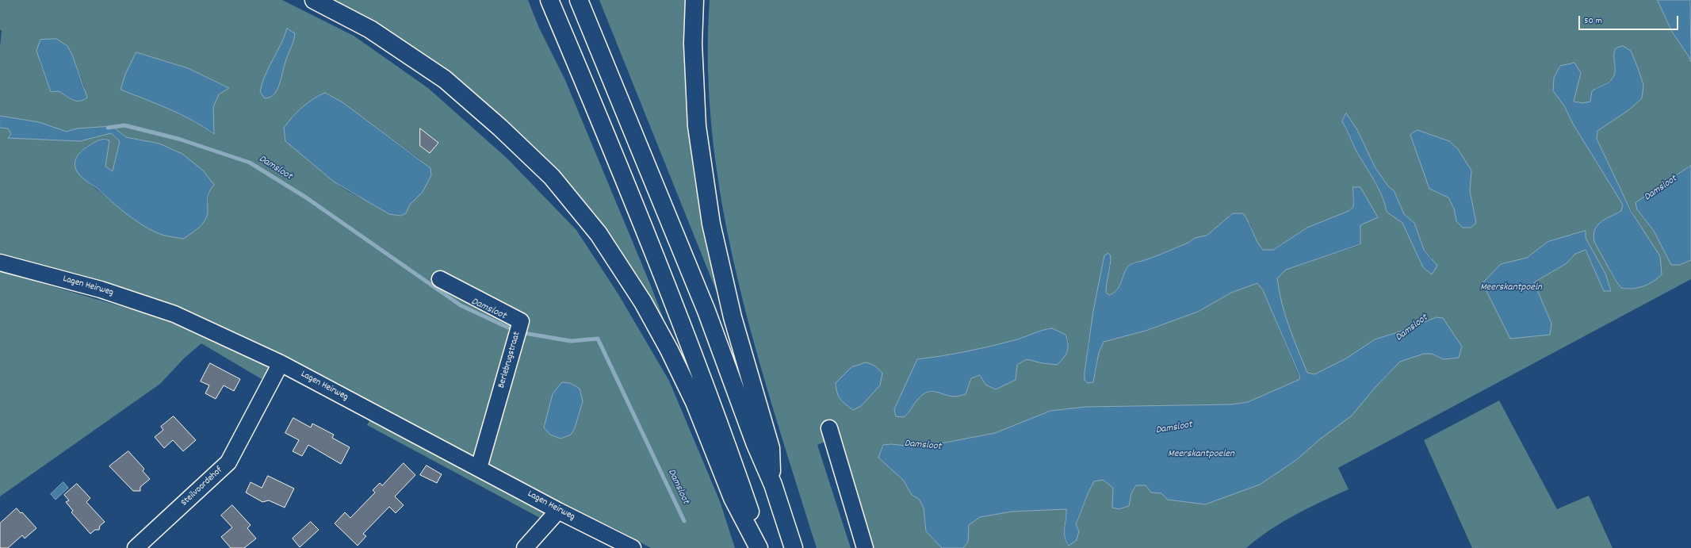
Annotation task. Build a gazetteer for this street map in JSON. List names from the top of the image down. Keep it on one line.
{"streets":{"street":["Lagen Heirweg","Berlebrugstraat","Steilvoordehof"]},"crossings":[["Lagen Heirweg","Berlebrugstraat"],["Lagen Heirweg","Steilvoordehof"]],"water":["Damsloot","Meerskantpoeln","Meerskantpoelen"],"scale_bar":"50 m"}
